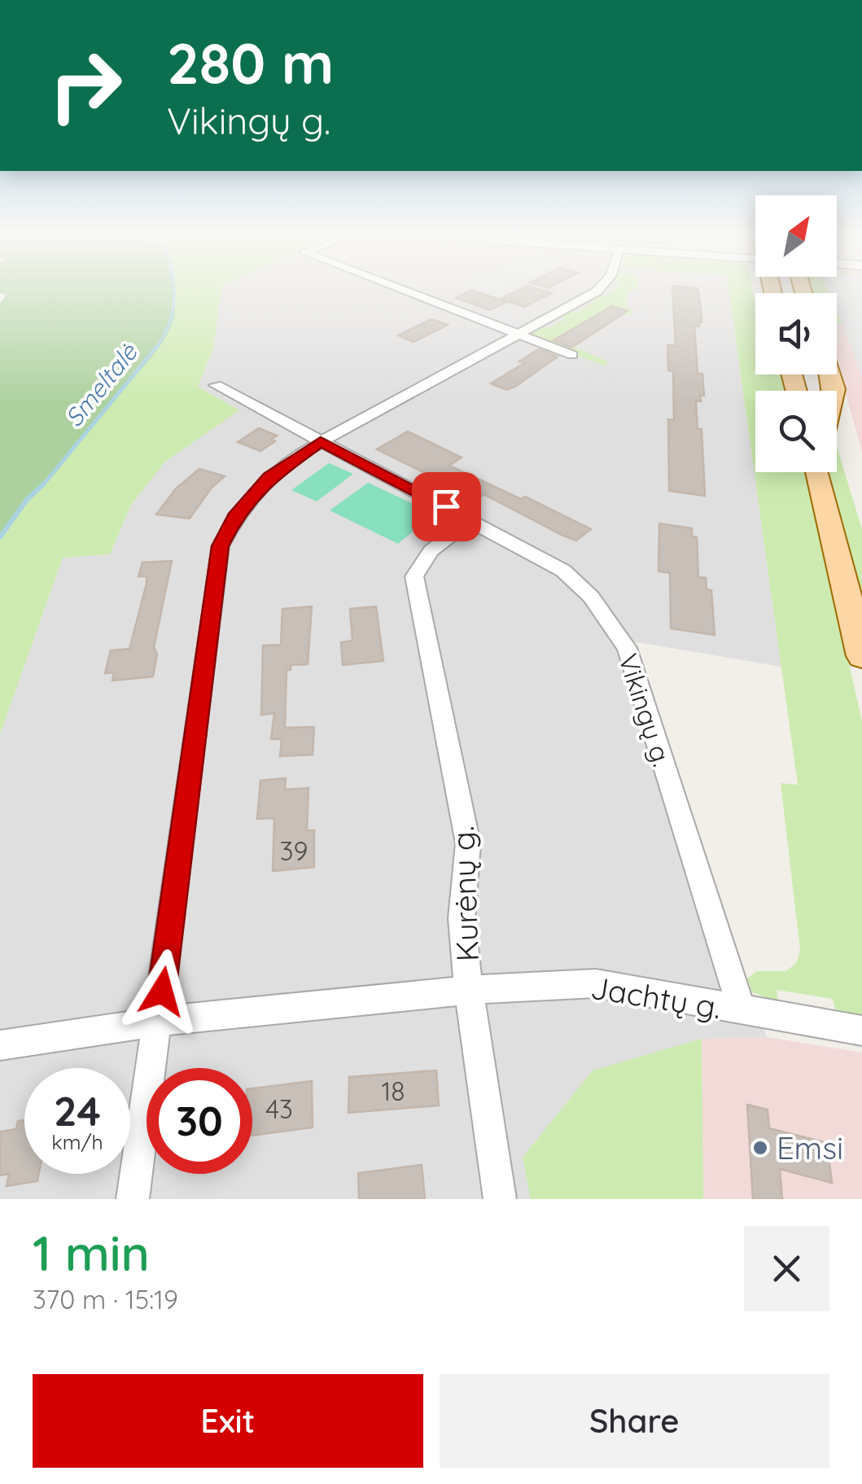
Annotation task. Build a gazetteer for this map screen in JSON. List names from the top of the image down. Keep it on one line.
{"streets":{"street":["Vikingų g.","Kurėnų g.","Jachtų g."]},"crossings":[["Vikingų g.","Kurėnų g."],["Vikingų g.","Jachtų g."],["Kurėnų g.","Jachtų g."]],"water":["Smeltalė"],"places":["Emsi"],"house_numbers":["39","18","43"],"north":"top right","page":{"turn":["280 m","Vikingų g."],"speed":"24 km/h","limit":"30","heading":["1 min","370 m · 15:19"],"buttons":["Exit","Share"]}}
